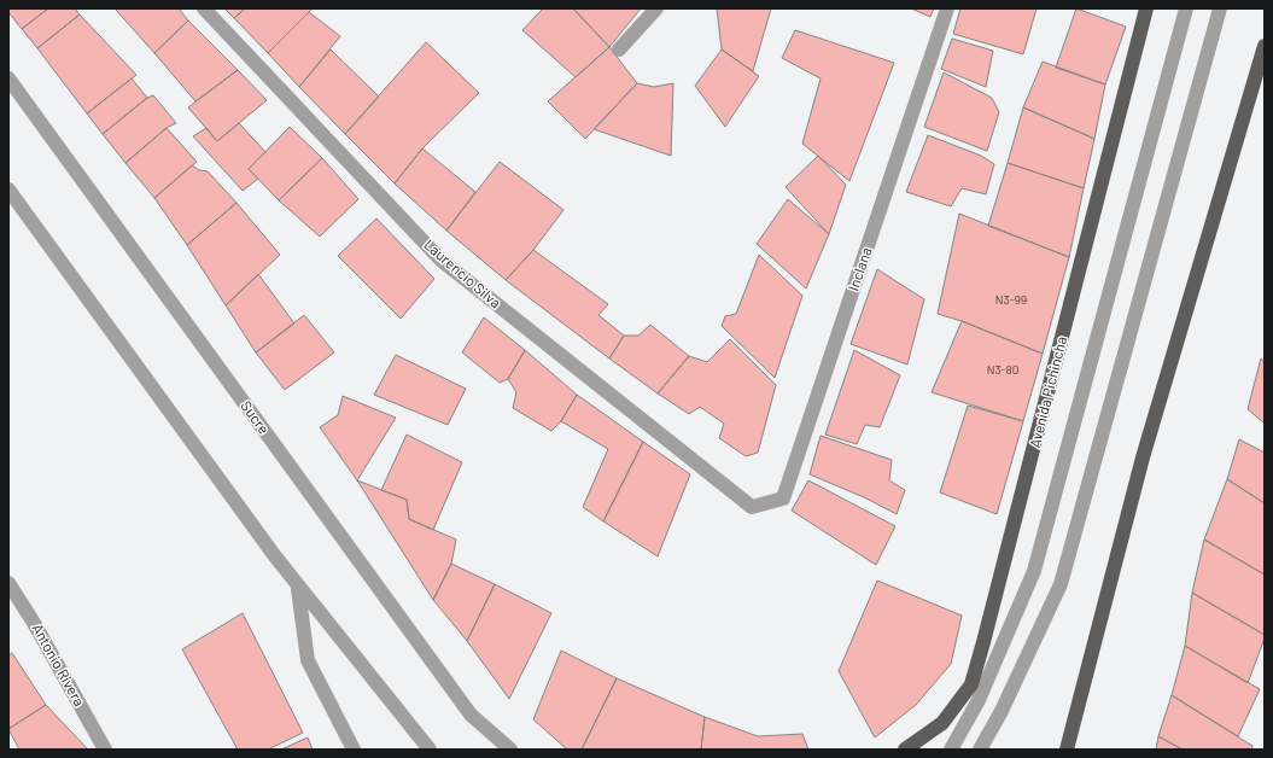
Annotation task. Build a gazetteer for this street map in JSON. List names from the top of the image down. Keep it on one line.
{"streets":{"main road":["Avenida Pichincha"],"street":["Inclana","Laurencio Silva","Sucre","Antonio Rivera"]},"crossings":[["Inclana","Laurencio Silva"]],"house_numbers":["N3-99","N3-80"]}
